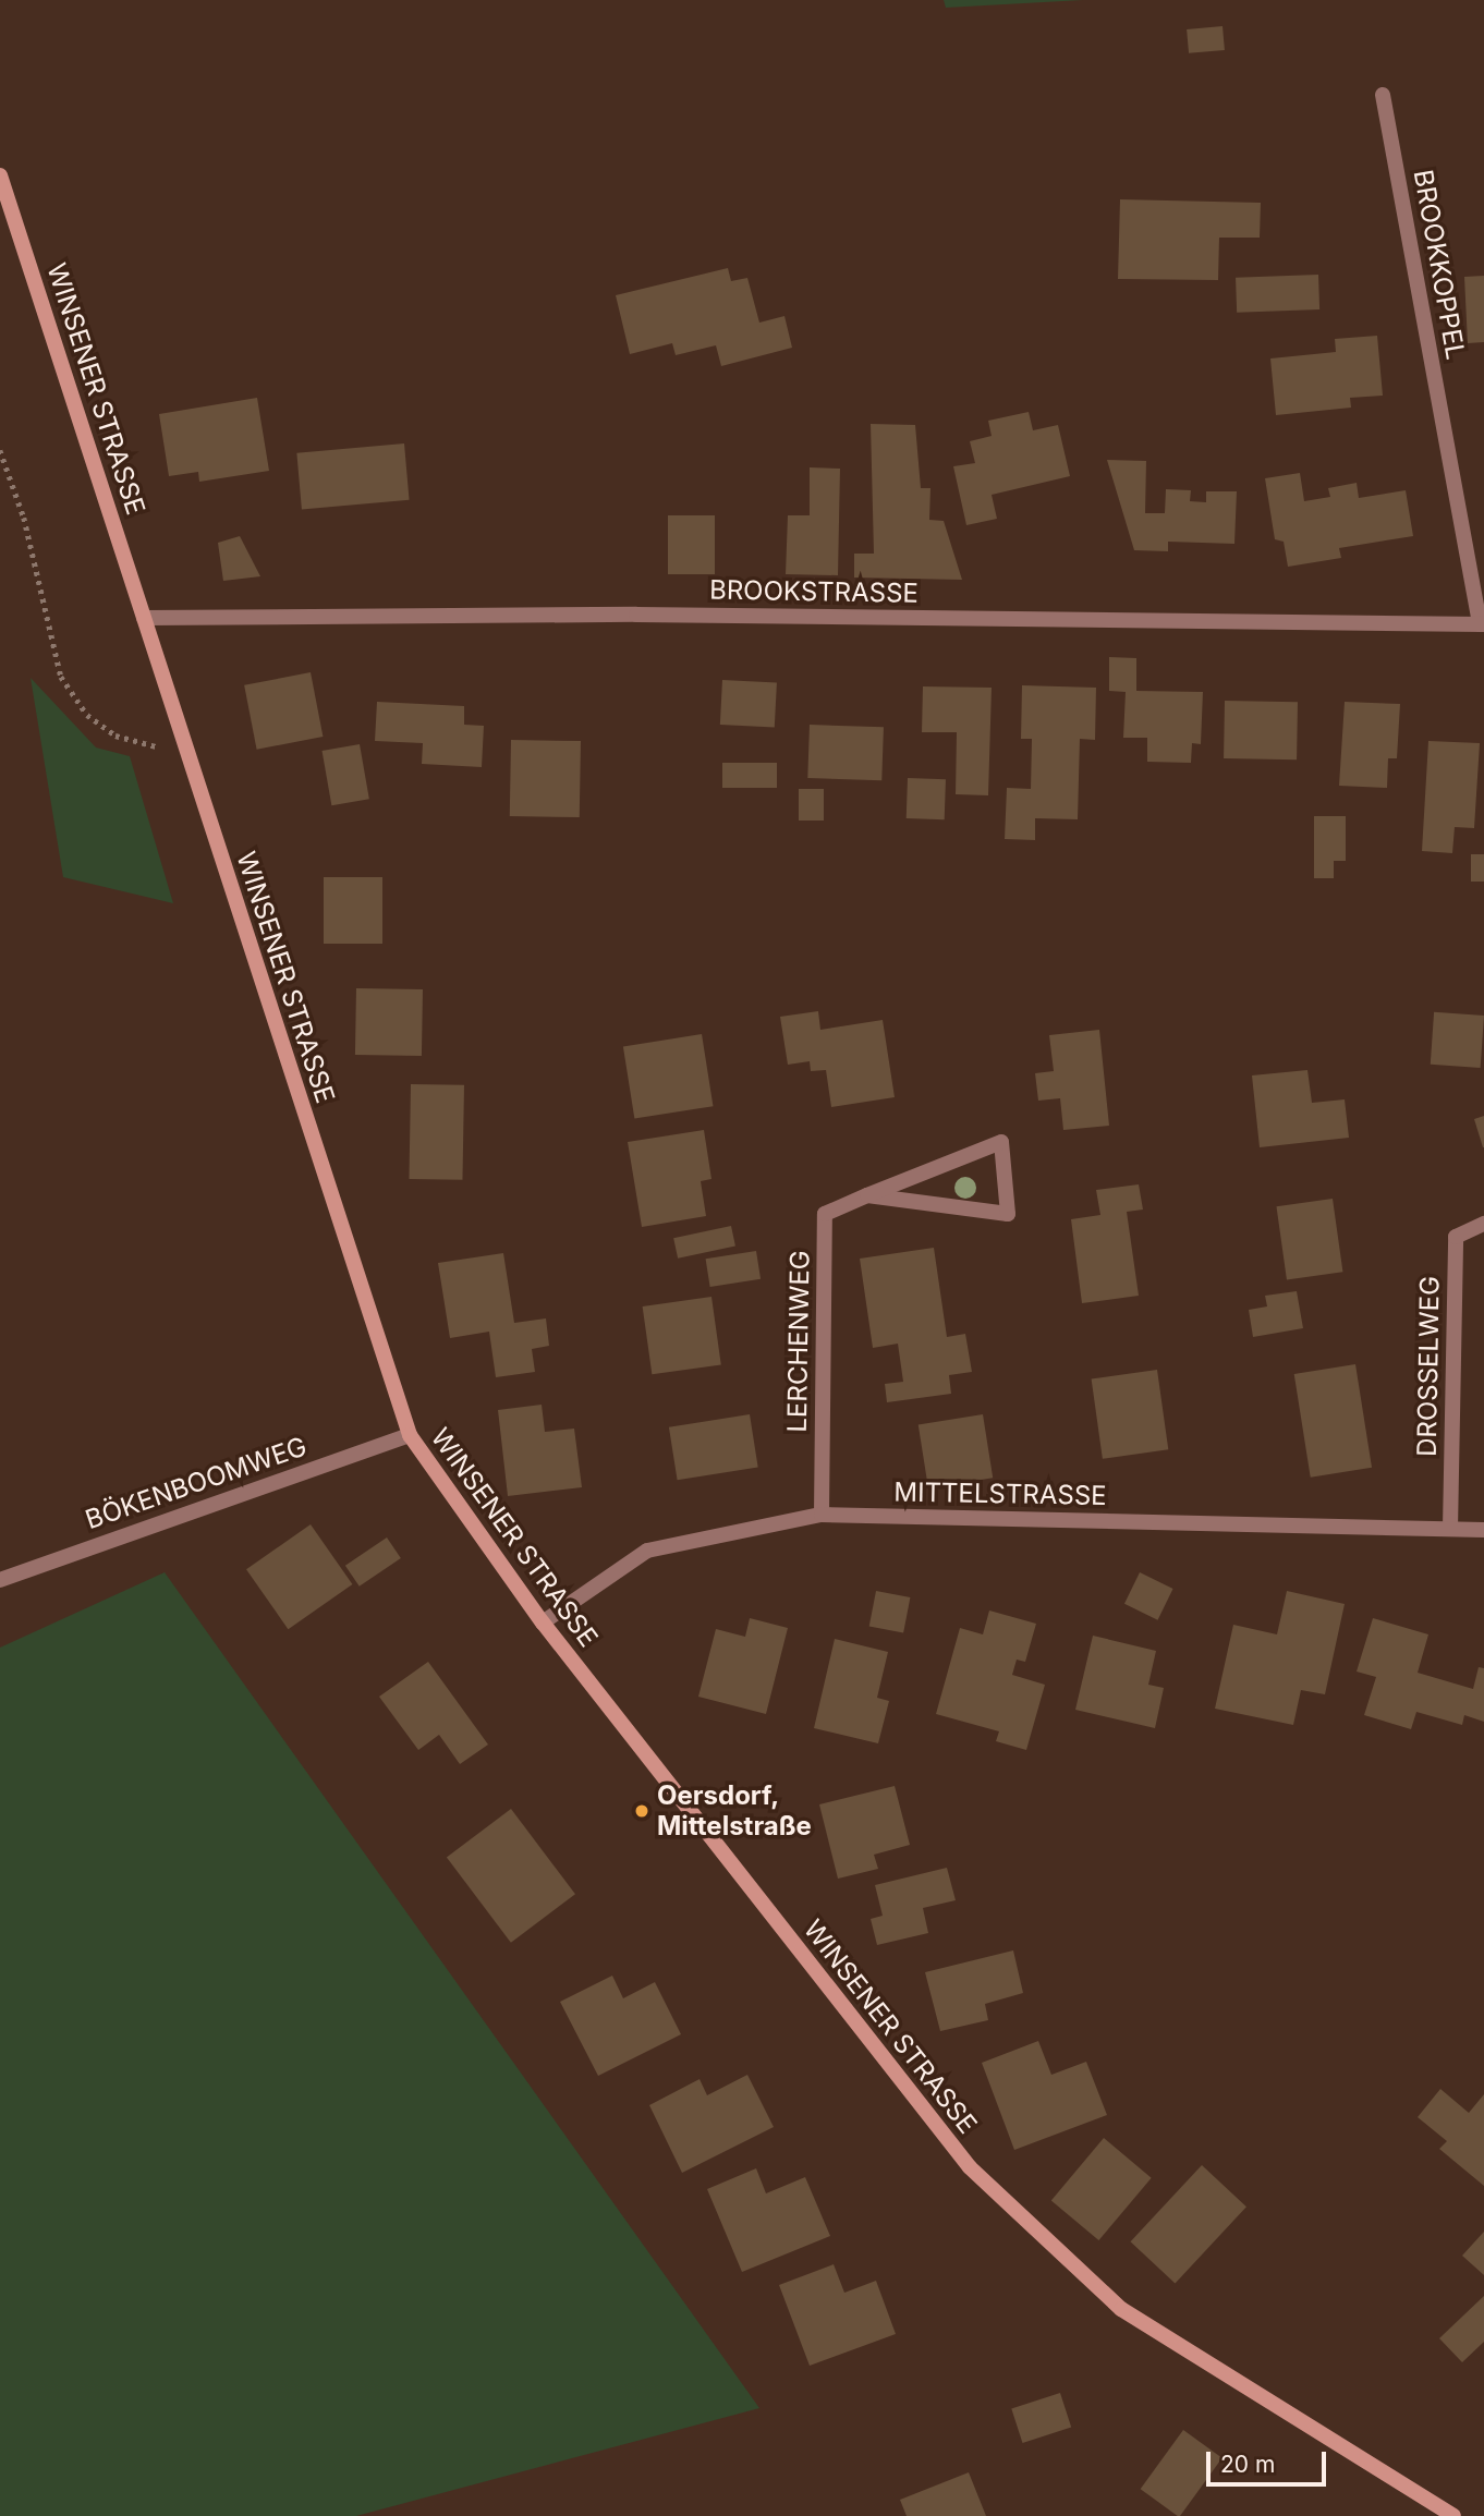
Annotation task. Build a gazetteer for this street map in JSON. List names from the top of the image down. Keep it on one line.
{"streets":{"street":["BROOKKOPPEL","WINSENER STRASSE","BROOKSTRASSE","LERCHENWEG","DROSSELWEG","BÖKENBOOMWEG","MITTELSTRASSE"]},"crossings":[["BROOKKOPPEL","BROOKSTRASSE"],["WINSENER STRASSE","BROOKSTRASSE"],["WINSENER STRASSE","BÖKENBOOMWEG"],["WINSENER STRASSE","MITTELSTRASSE"],["LERCHENWEG","MITTELSTRASSE"],["DROSSELWEG","MITTELSTRASSE"]],"places":["Oersdorf, Mittelstraße"],"scale_bar":"20 m"}
